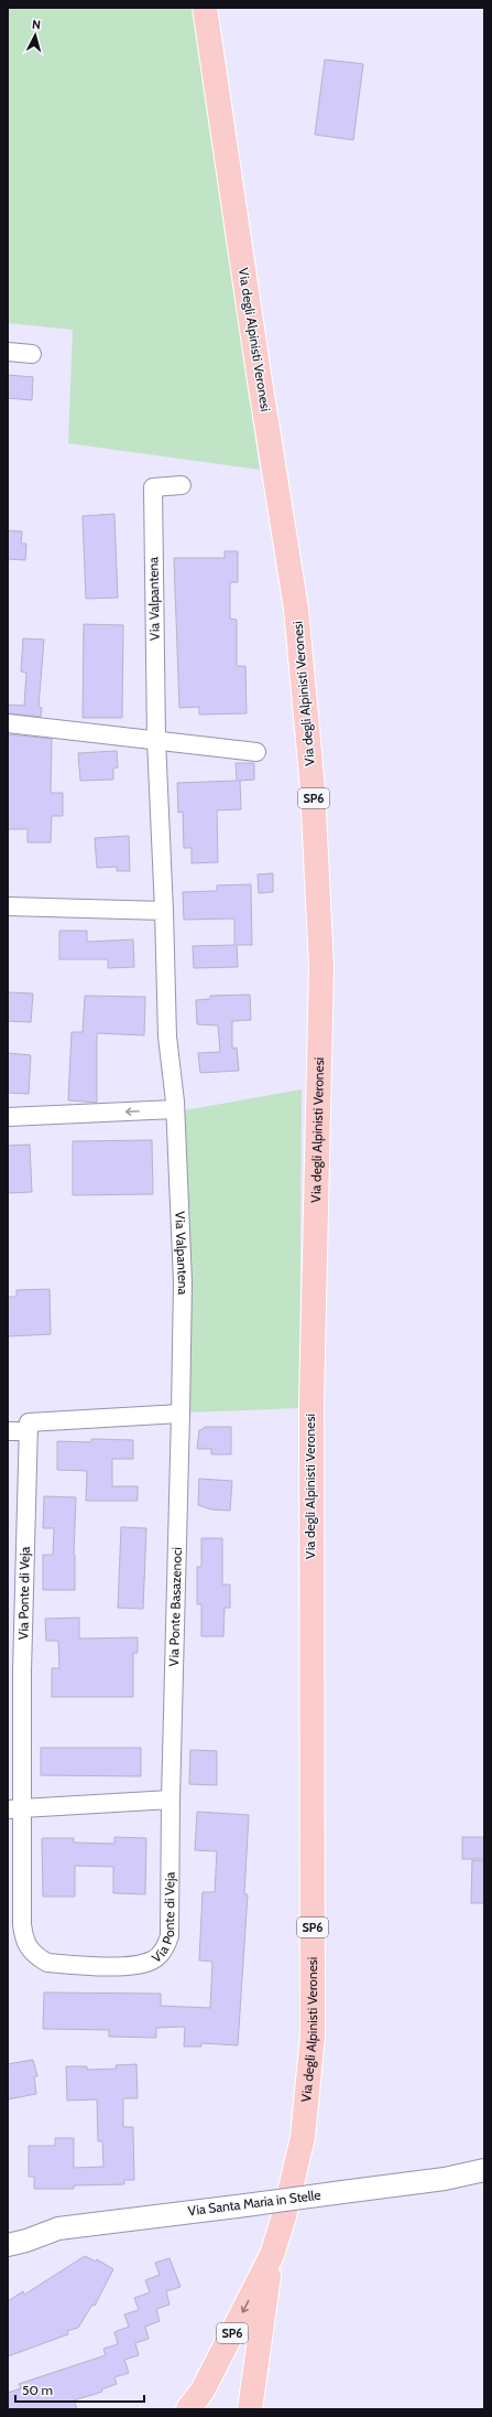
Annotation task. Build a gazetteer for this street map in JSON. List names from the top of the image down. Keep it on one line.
{"streets":{"highway":["Via degli Alpinisti Veronesi","SP6"],"street":["Via Valpantena","Via Ponte di Veja","Via Ponte Basazenoci","Via Santa Maria in Stelle"]},"crossings":[["Via degli Alpinisti Veronesi","SP6"],["Via Valpantena","Via Ponte Basazenoci"],["Via Ponte di Veja","Via Ponte Basazenoci"]],"scale_bar":"50 m","north":"top"}
